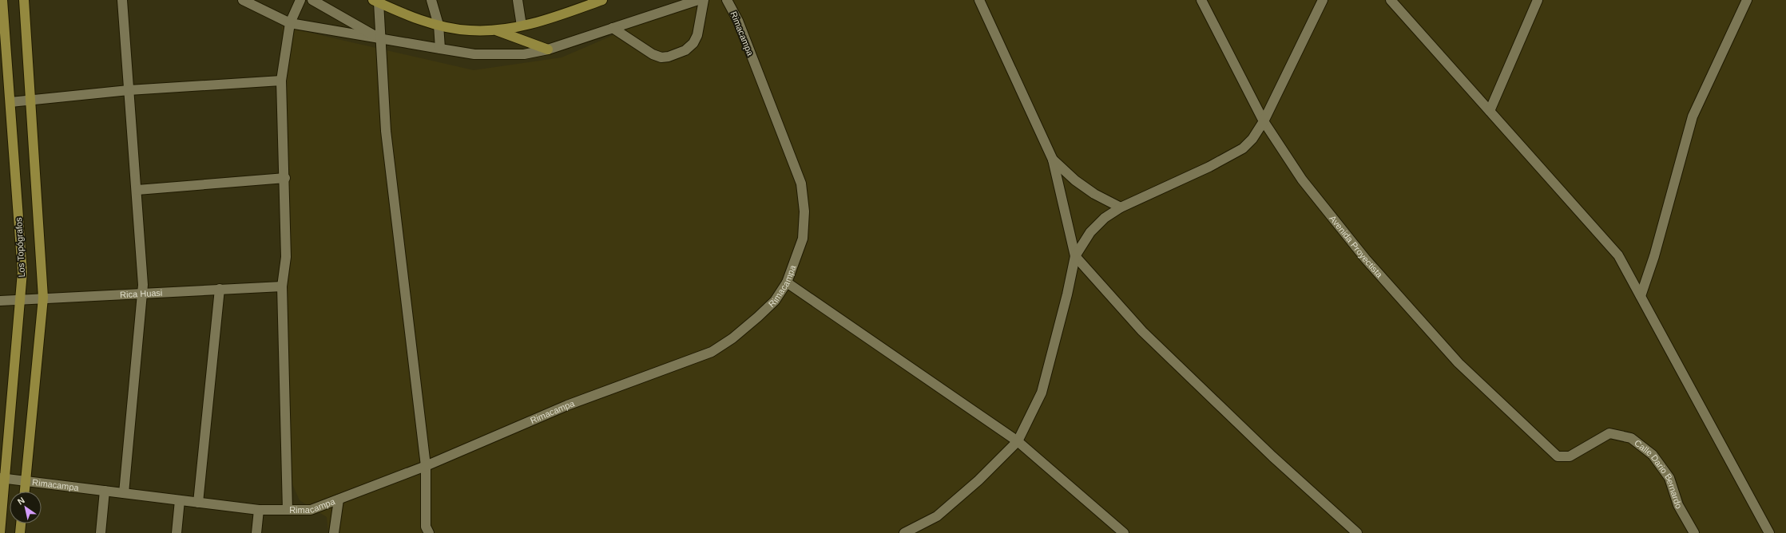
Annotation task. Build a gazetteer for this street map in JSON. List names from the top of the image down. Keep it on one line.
{"streets":{"main road":["Los Topógrafos"],"street":["Rimacampa","Avenida Proyectista","Rica Huasi","Calle Dario Bernardo"]},"crossings":[["Rimacampa","Los Topógrafos"],["Avenida Proyectista","Calle Dario Bernardo"],["Los Topógrafos","Rica Huasi"]],"north":"top left"}
